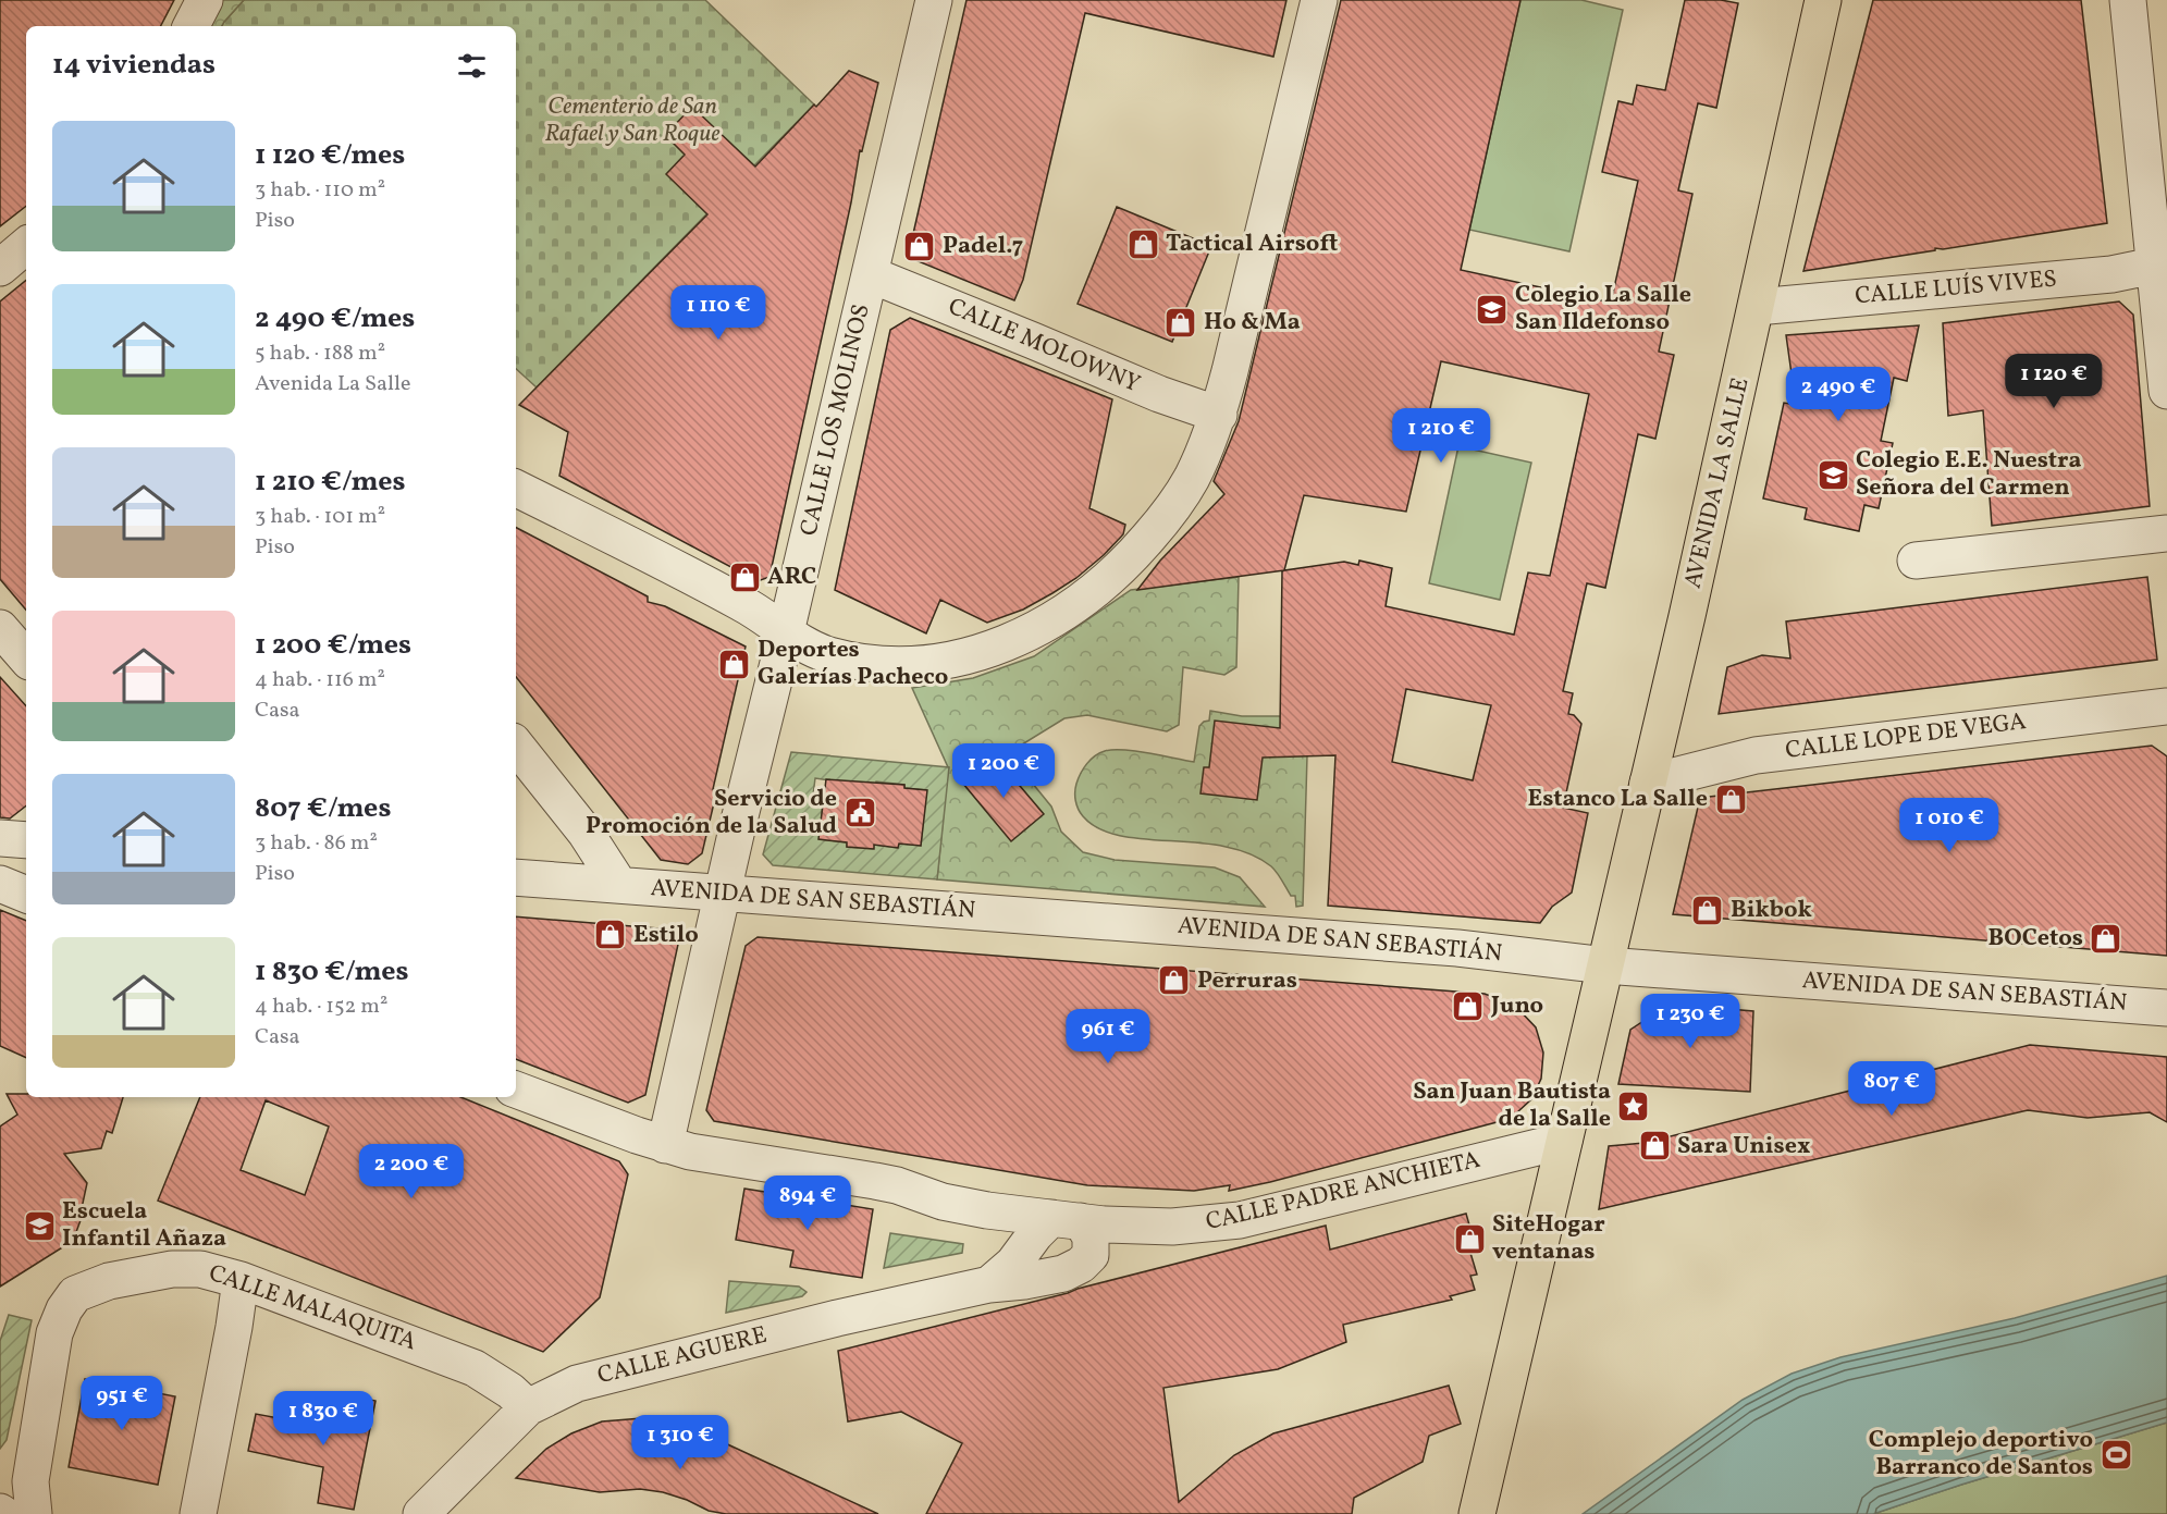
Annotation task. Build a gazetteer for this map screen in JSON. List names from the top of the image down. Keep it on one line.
{"streets":{"main road":["AVENIDA LA SALLE"],"street":["CALLE LUÍS VIVES","CALLE MOLOWNY","CALLE LOS MOLINOS","CALLE LOPE DE VEGA","AVENIDA DE SAN SEBASTIÁN","CALLE PADRE ANCHIETA","CALLE MALAQUITA","CALLE AGUERE"]},"crossings":[["CALLE LUÍS VIVES","AVENIDA LA SALLE"],["CALLE MOLOWNY","CALLE LOS MOLINOS"],["CALLE LOS MOLINOS","AVENIDA DE SAN SEBASTIÁN"],["CALLE LOS MOLINOS","CALLE PADRE ANCHIETA"],["AVENIDA LA SALLE","CALLE LOPE DE VEGA"],["AVENIDA LA SALLE","AVENIDA DE SAN SEBASTIÁN"],["AVENIDA LA SALLE","CALLE PADRE ANCHIETA"],["CALLE PADRE ANCHIETA","CALLE AGUERE"],["CALLE MALAQUITA","CALLE AGUERE"]],"parks":["Cementerio de San Rafael y San Roque"],"places":{"shop":["Tactical Airsoft","Padel.7","Ho & Ma","ARC","Deportes Galerías Pacheco","Estanco La Salle","Bikbok","Estilo","BOCetos","Perruras","Juno","Sara Unisex","SiteHogar ventanas"],"school or university":["Colegio La Salle San Ildefonso","Colegio E.E. Nuestra Señora del Carmen","Escuela Infantil Añaza"],"public building":["Servicio de Promoción de la Salud"],"place":["San Juan Bautista de la Salle"],"sports":["Complejo deportivo Barranco de Santos"]},"page":{"heading":"14 viviendas","list":[{"name":"1 120 €/mes","note":"3 hab. · 110 m² · Piso"},{"name":"2 490 €/mes","note":"5 hab. · 188 m² · Avenida La Salle"},{"name":"1 210 €/mes","note":"3 hab. · 101 m² · Piso"},{"name":"1 200 €/mes","note":"4 hab. · 116 m² · Casa"},{"name":"807 €/mes","note":"3 hab. · 86 m² · Piso"},{"name":"1 830 €/mes","note":"4 hab. · 152 m² · Casa"}],"price":["1 110 €","1 120 €","2 490 €","1 210 €","1 200 €","1 010 €","1 230 €","961 €","807 €","2 200 €","894 €","951 €","1 830 €","1 310 €"]}}
